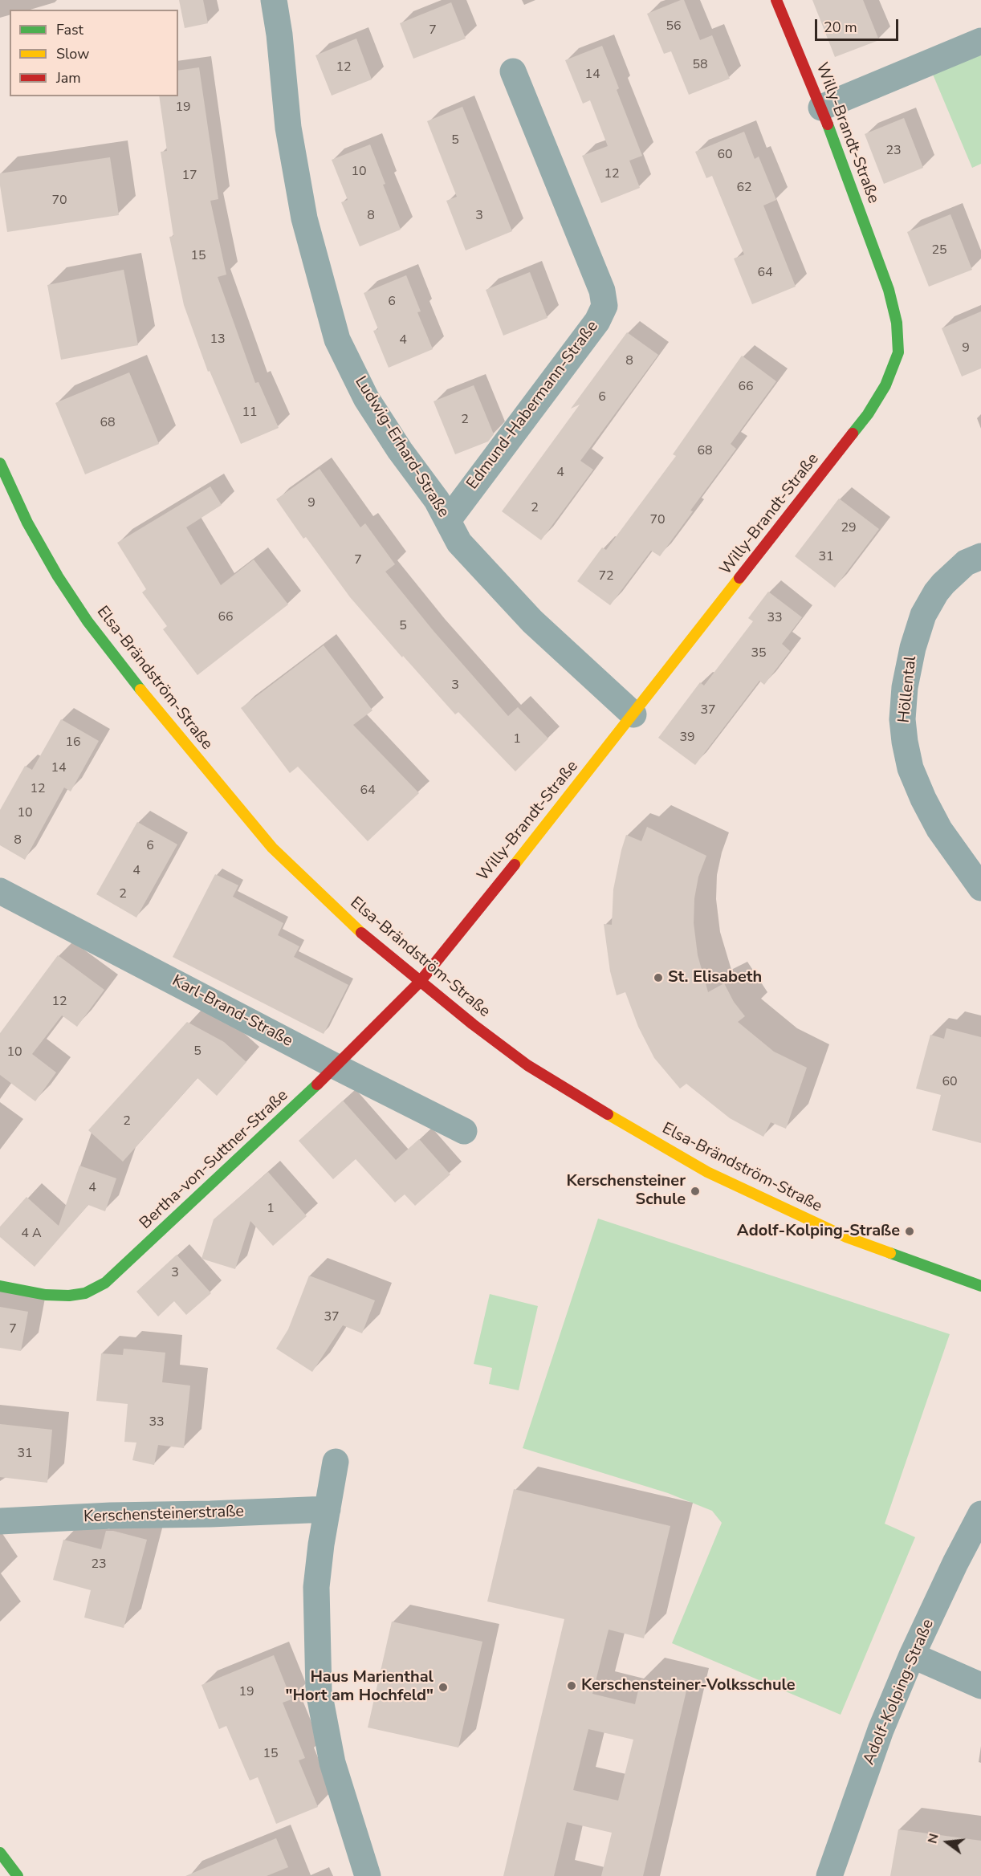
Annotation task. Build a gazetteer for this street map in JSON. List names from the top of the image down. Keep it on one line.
{"streets":{"street":["Willy-Brandt-Straße","Edmund-Habermann-Straße","Ludwig-Erhard-Straße","Elsa-Brändström-Straße","Höllental","Karl-Brand-Straße","Bertha-von-Suttner-Straße","Kerschensteinerstraße","Adolf-Kolping-Straße"]},"crossings":[["Willy-Brandt-Straße","Ludwig-Erhard-Straße"],["Willy-Brandt-Straße","Elsa-Brändström-Straße"],["Willy-Brandt-Straße","Bertha-von-Suttner-Straße"],["Edmund-Habermann-Straße","Ludwig-Erhard-Straße"],["Elsa-Brändström-Straße","Bertha-von-Suttner-Straße"],["Karl-Brand-Straße","Bertha-von-Suttner-Straße"]],"places":["St. Elisabeth","Kerschensteiner Schule","Adolf-Kolping-Straße","Kerschensteiner-Volksschule","Haus Marienthal \"Hort am Hochfeld\""],"house_numbers":["56","7","58","12","14","19","5","23","60","10","12","17","62","70","8","3","25","15","64","6","13","4","9","8","66","6","11","2","68","68","4","9","2","70","29","31","7","72","66","33","5","35","3","37","39","1","16","14","12","64","10","8","6","4","2","12","5","10","60","2","4","1","4 A","3","37","7","33","31","23","19","15"],"legend":["Fast","Slow","Jam"],"scale_bar":"20 m","north":"left"}
